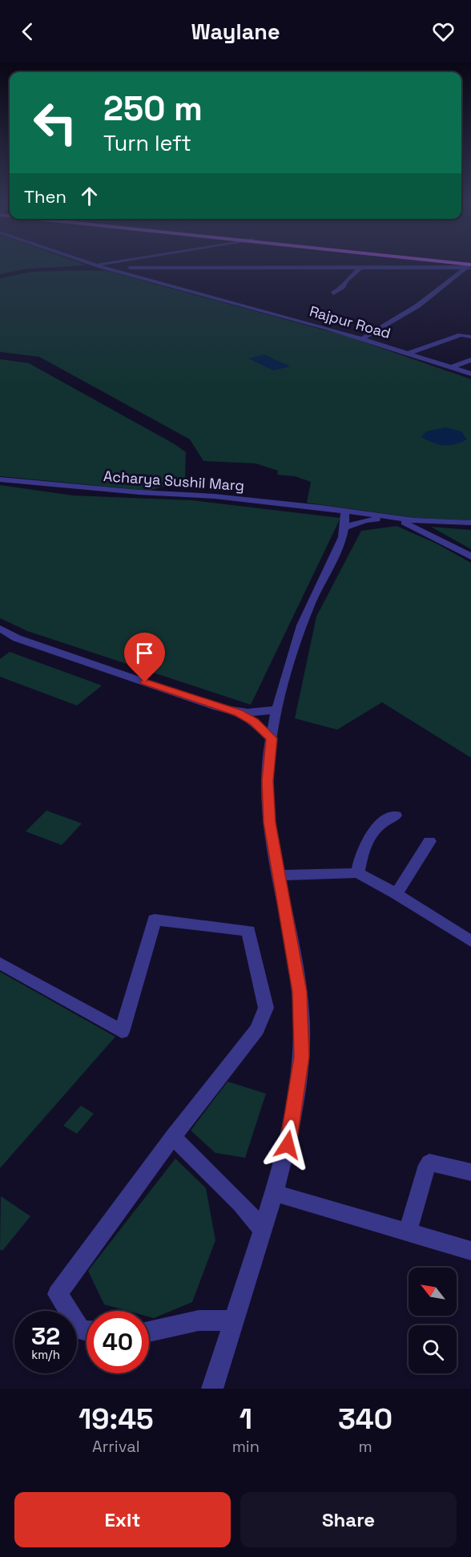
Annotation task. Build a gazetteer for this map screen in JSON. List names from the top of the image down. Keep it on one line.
{"streets":{"street":["Rajpur Road","Acharya Sushil Marg"]},"north":"top left","page":{"header":"Waylane","turn":["250 m","Turn left"],"then":"Then","speed":"32 km/h","limit":"40","eta":["19:45","Arrival","1","min","340","m"],"buttons":["Exit","Share"]}}
